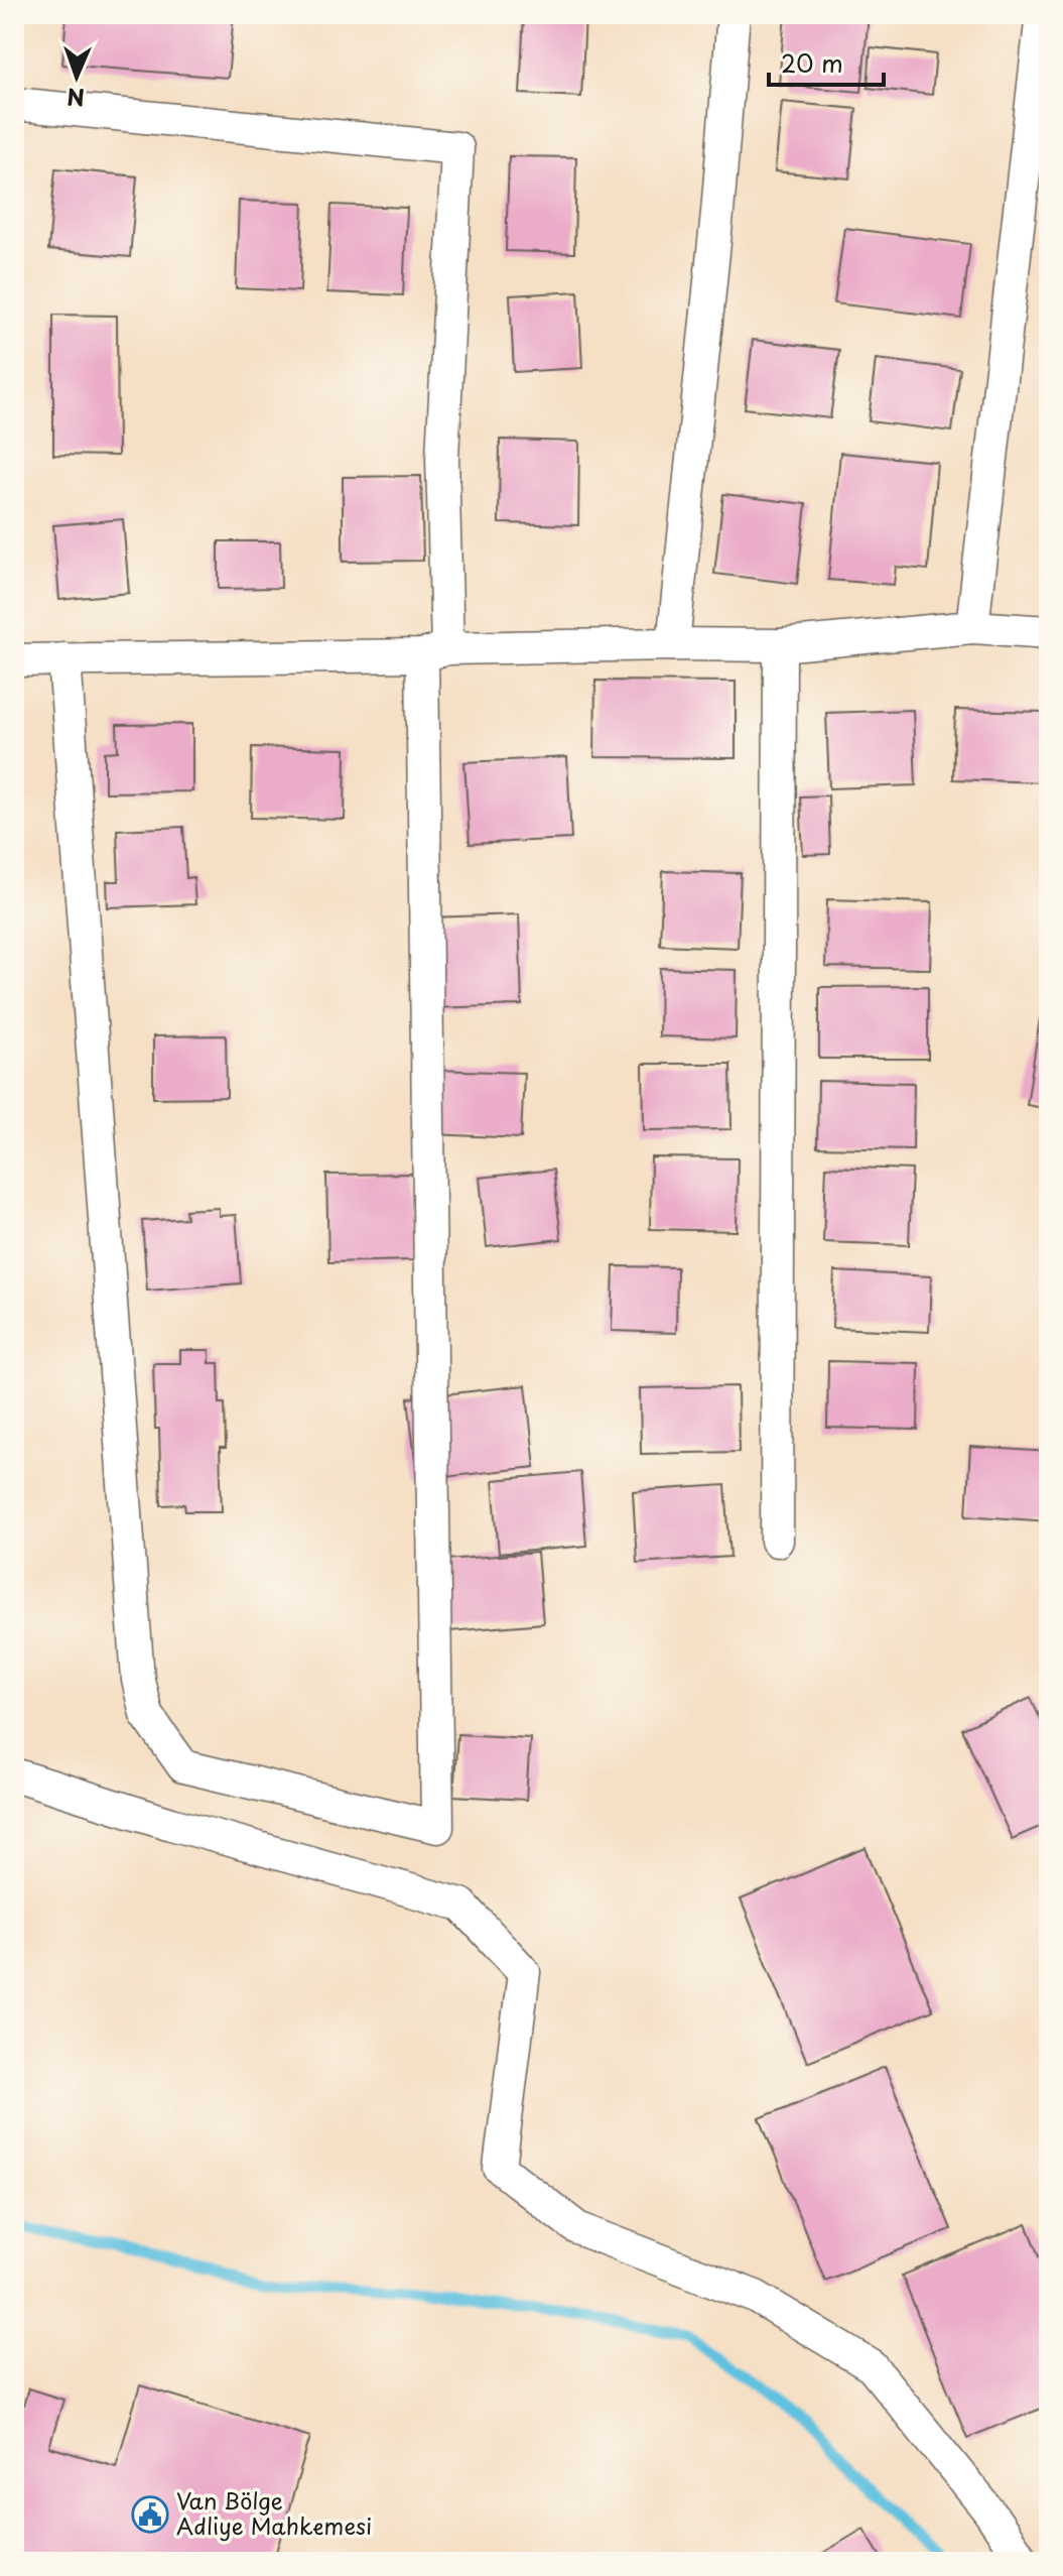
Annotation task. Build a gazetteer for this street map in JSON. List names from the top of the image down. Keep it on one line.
{"places":{"public building":["Van Bölge Adliye Mahkemesi"]},"scale_bar":"20 m","north":"bottom"}
